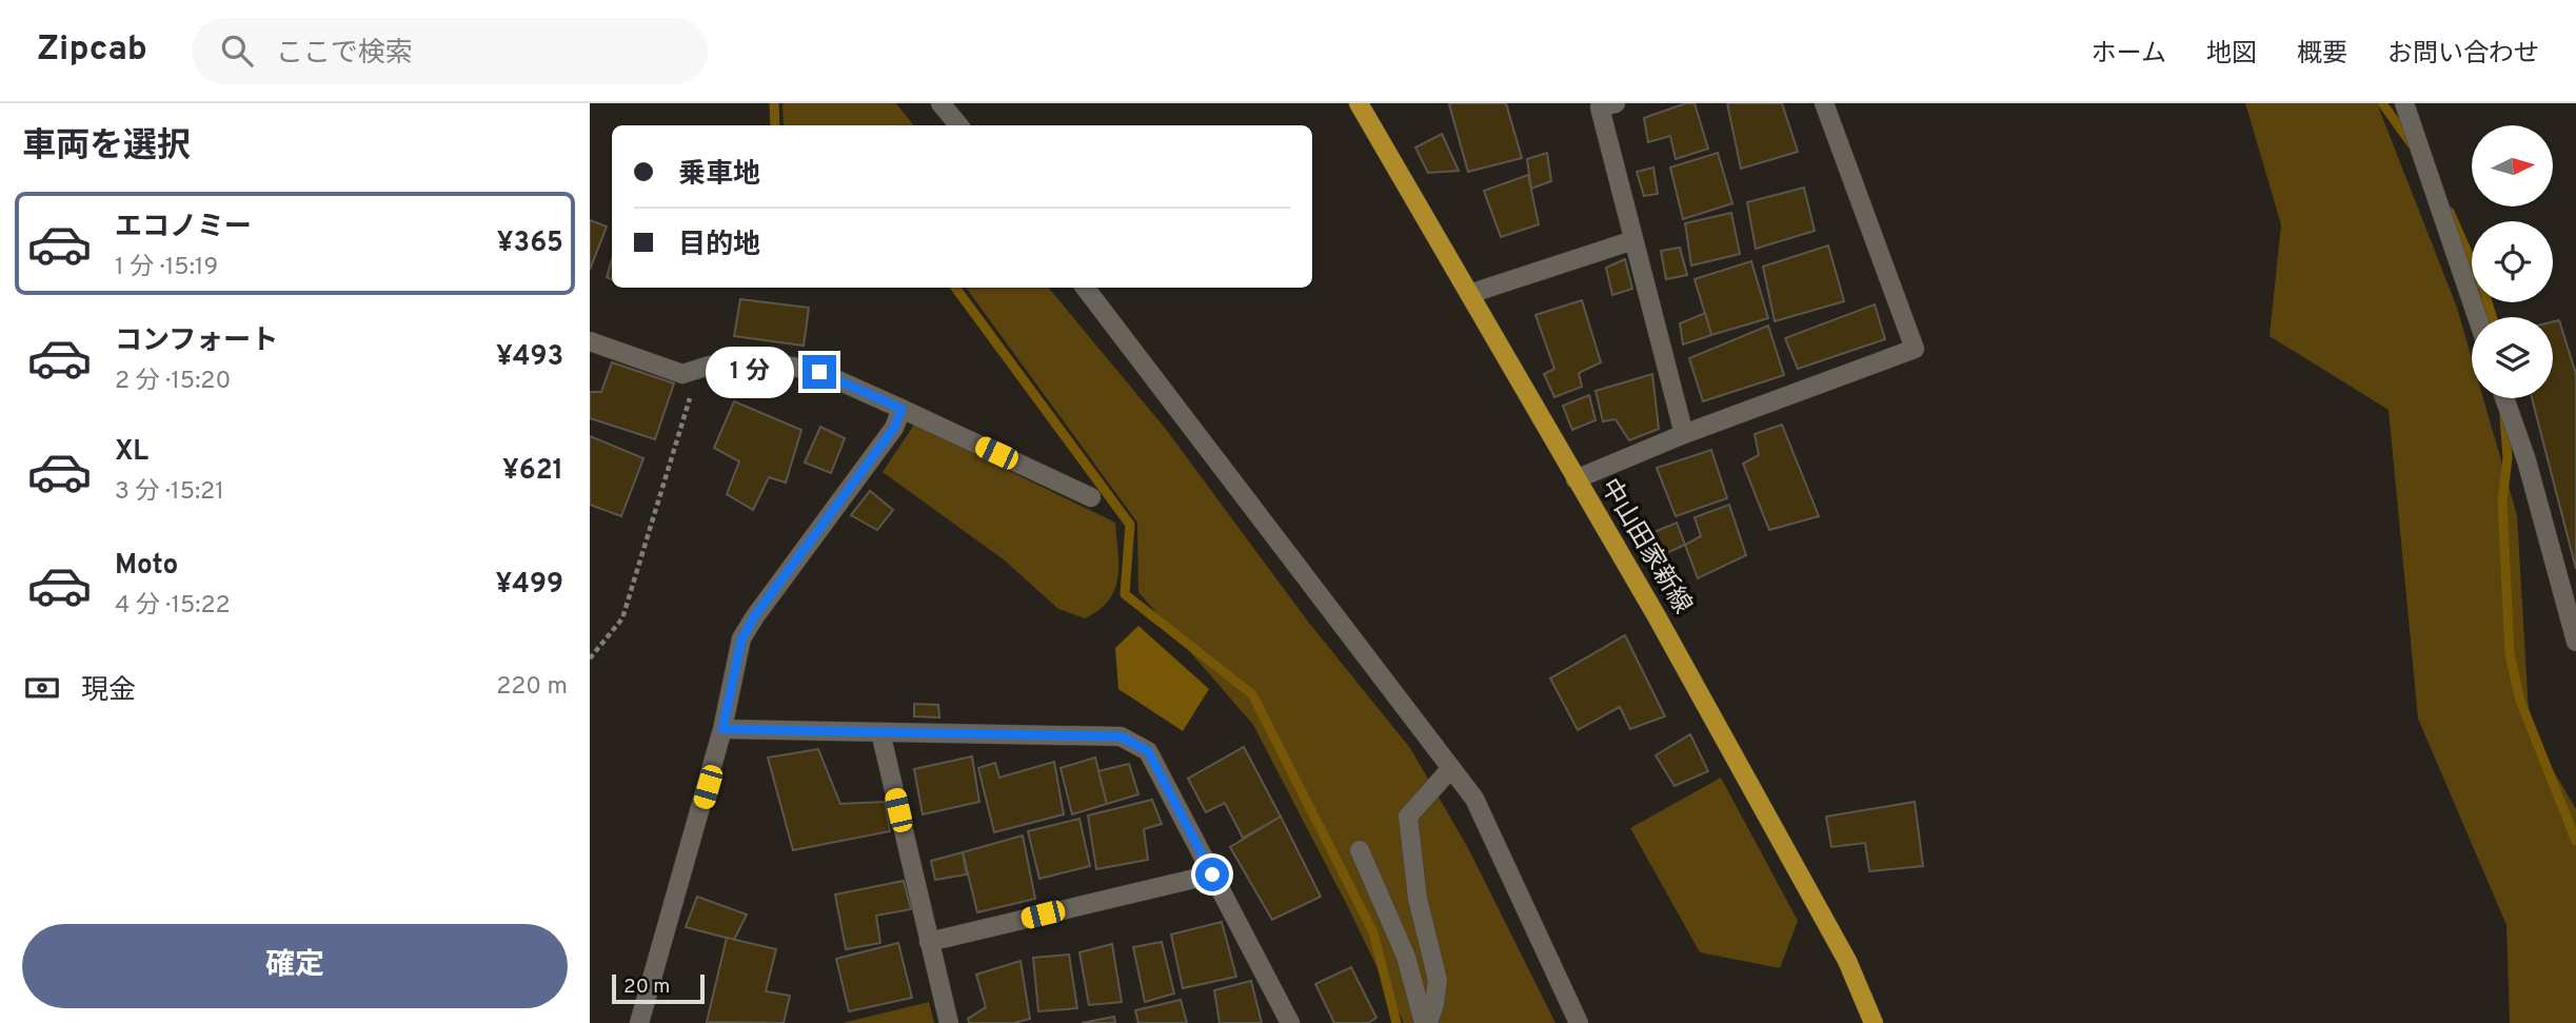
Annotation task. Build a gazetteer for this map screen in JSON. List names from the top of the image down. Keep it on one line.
{"streets":{"main road":["中山田家新線"]},"scale_bar":"20 m","north":"right","page":{"header":"Zipcab","search":"ここで検索","nav":["ホーム","地図","概要","お問い合わせ"],"heading":"車両を選択","banner":["乗車地","目的地"],"list":[{"name":"エコノミー","note":"1 分 · 15:19","value":"¥365"},{"name":"コンフォート","note":"2 分 · 15:20","value":"¥493"},{"name":"XL","note":"3 分 · 15:21","value":"¥621"},{"name":"Moto","note":"4 分 · 15:22","value":"¥499"}],"bubble":"1 分","pay":["現金","220 m"],"buttons":"確定","scale":"20 m"}}
